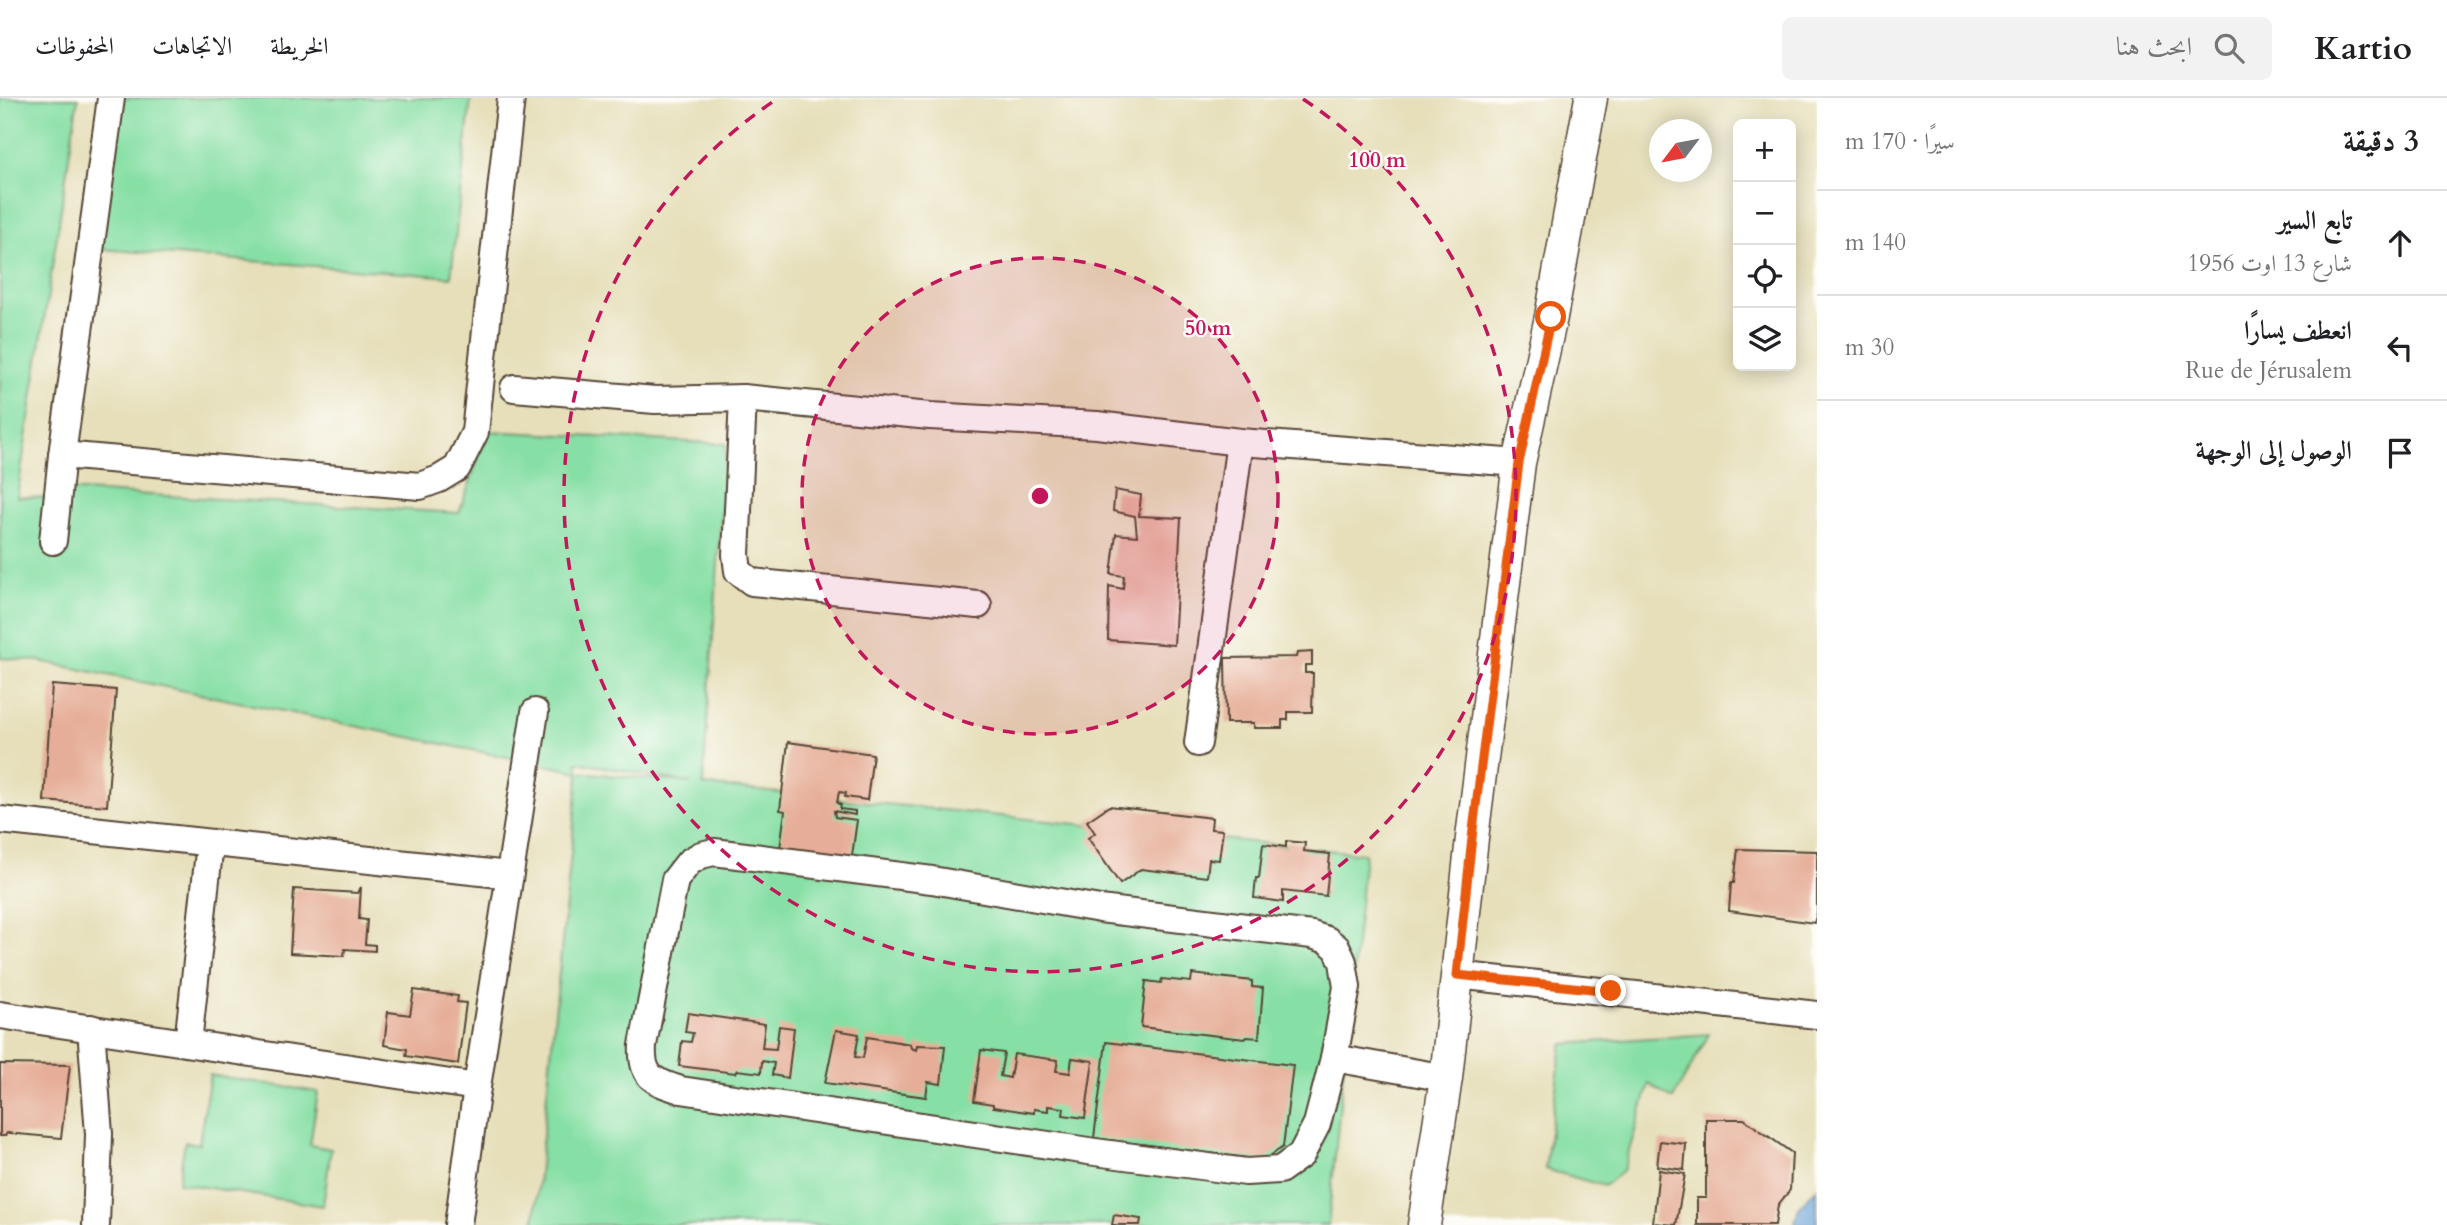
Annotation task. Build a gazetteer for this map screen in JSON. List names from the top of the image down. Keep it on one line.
{"north":"bottom left","page":{"header":"Kartio","search":"ابحث هنا","nav":["الخريطة","الاتجاهات","المحفوظات"],"heading":["3 دقيقة","سيرًا · 170 m"],"map_buttons":["+","−"],"list":[["تابع السير","شارع 13 اوت 1956","140 m"],["انعطف يسارًا","Rue de Jérusalem","30 m"],"الوصول إلى الوجهة"]},"rings":["100 m","50 m"]}
